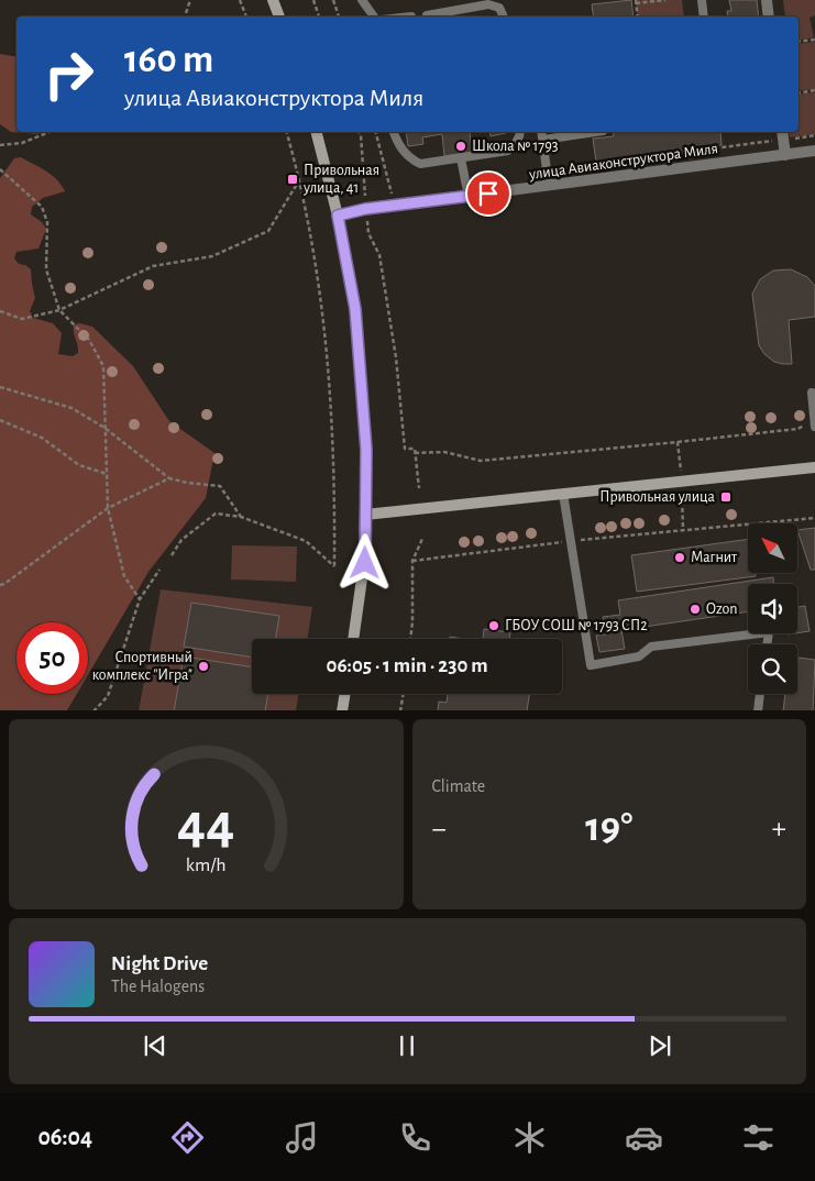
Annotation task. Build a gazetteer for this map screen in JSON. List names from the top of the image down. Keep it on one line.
{"streets":{"street":["улица Авиаконструктора Миля"]},"places":{"other":["Школа № 1793","Магнит","Ozon","ГБОУ СОШ № 1793 СП2","Спортивный комплекс \"Игра\""],"transit":["Привольная улица, 41","Привольная улица"]},"north":"top left","page":{"turn":["160 m","улица Авиаконструктора Миля"],"limit":"50","trip":"06:05 · 1 min · 230 m","tile":"Climate","heat":["−","19°","+"],"song":["Night Drive","The Halogens"],"tabs":"06:04","gauge":["44","km/h"]}}
